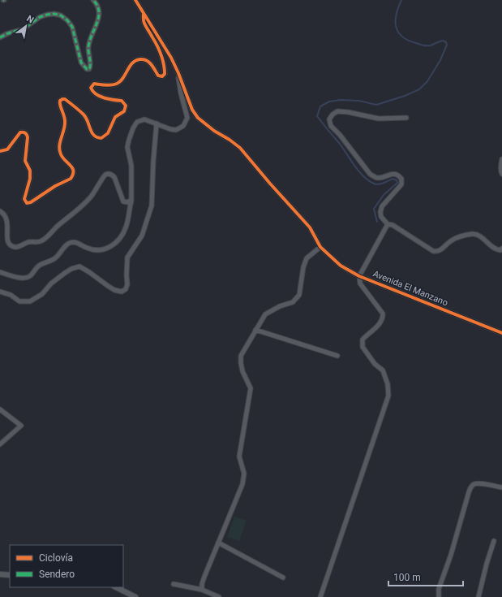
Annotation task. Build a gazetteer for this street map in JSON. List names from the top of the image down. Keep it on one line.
{"streets":{"street":["Avenida El Manzano"]},"legend":["Ciclovía","Sendero"],"scale_bar":"100 m","north":"top right"}
